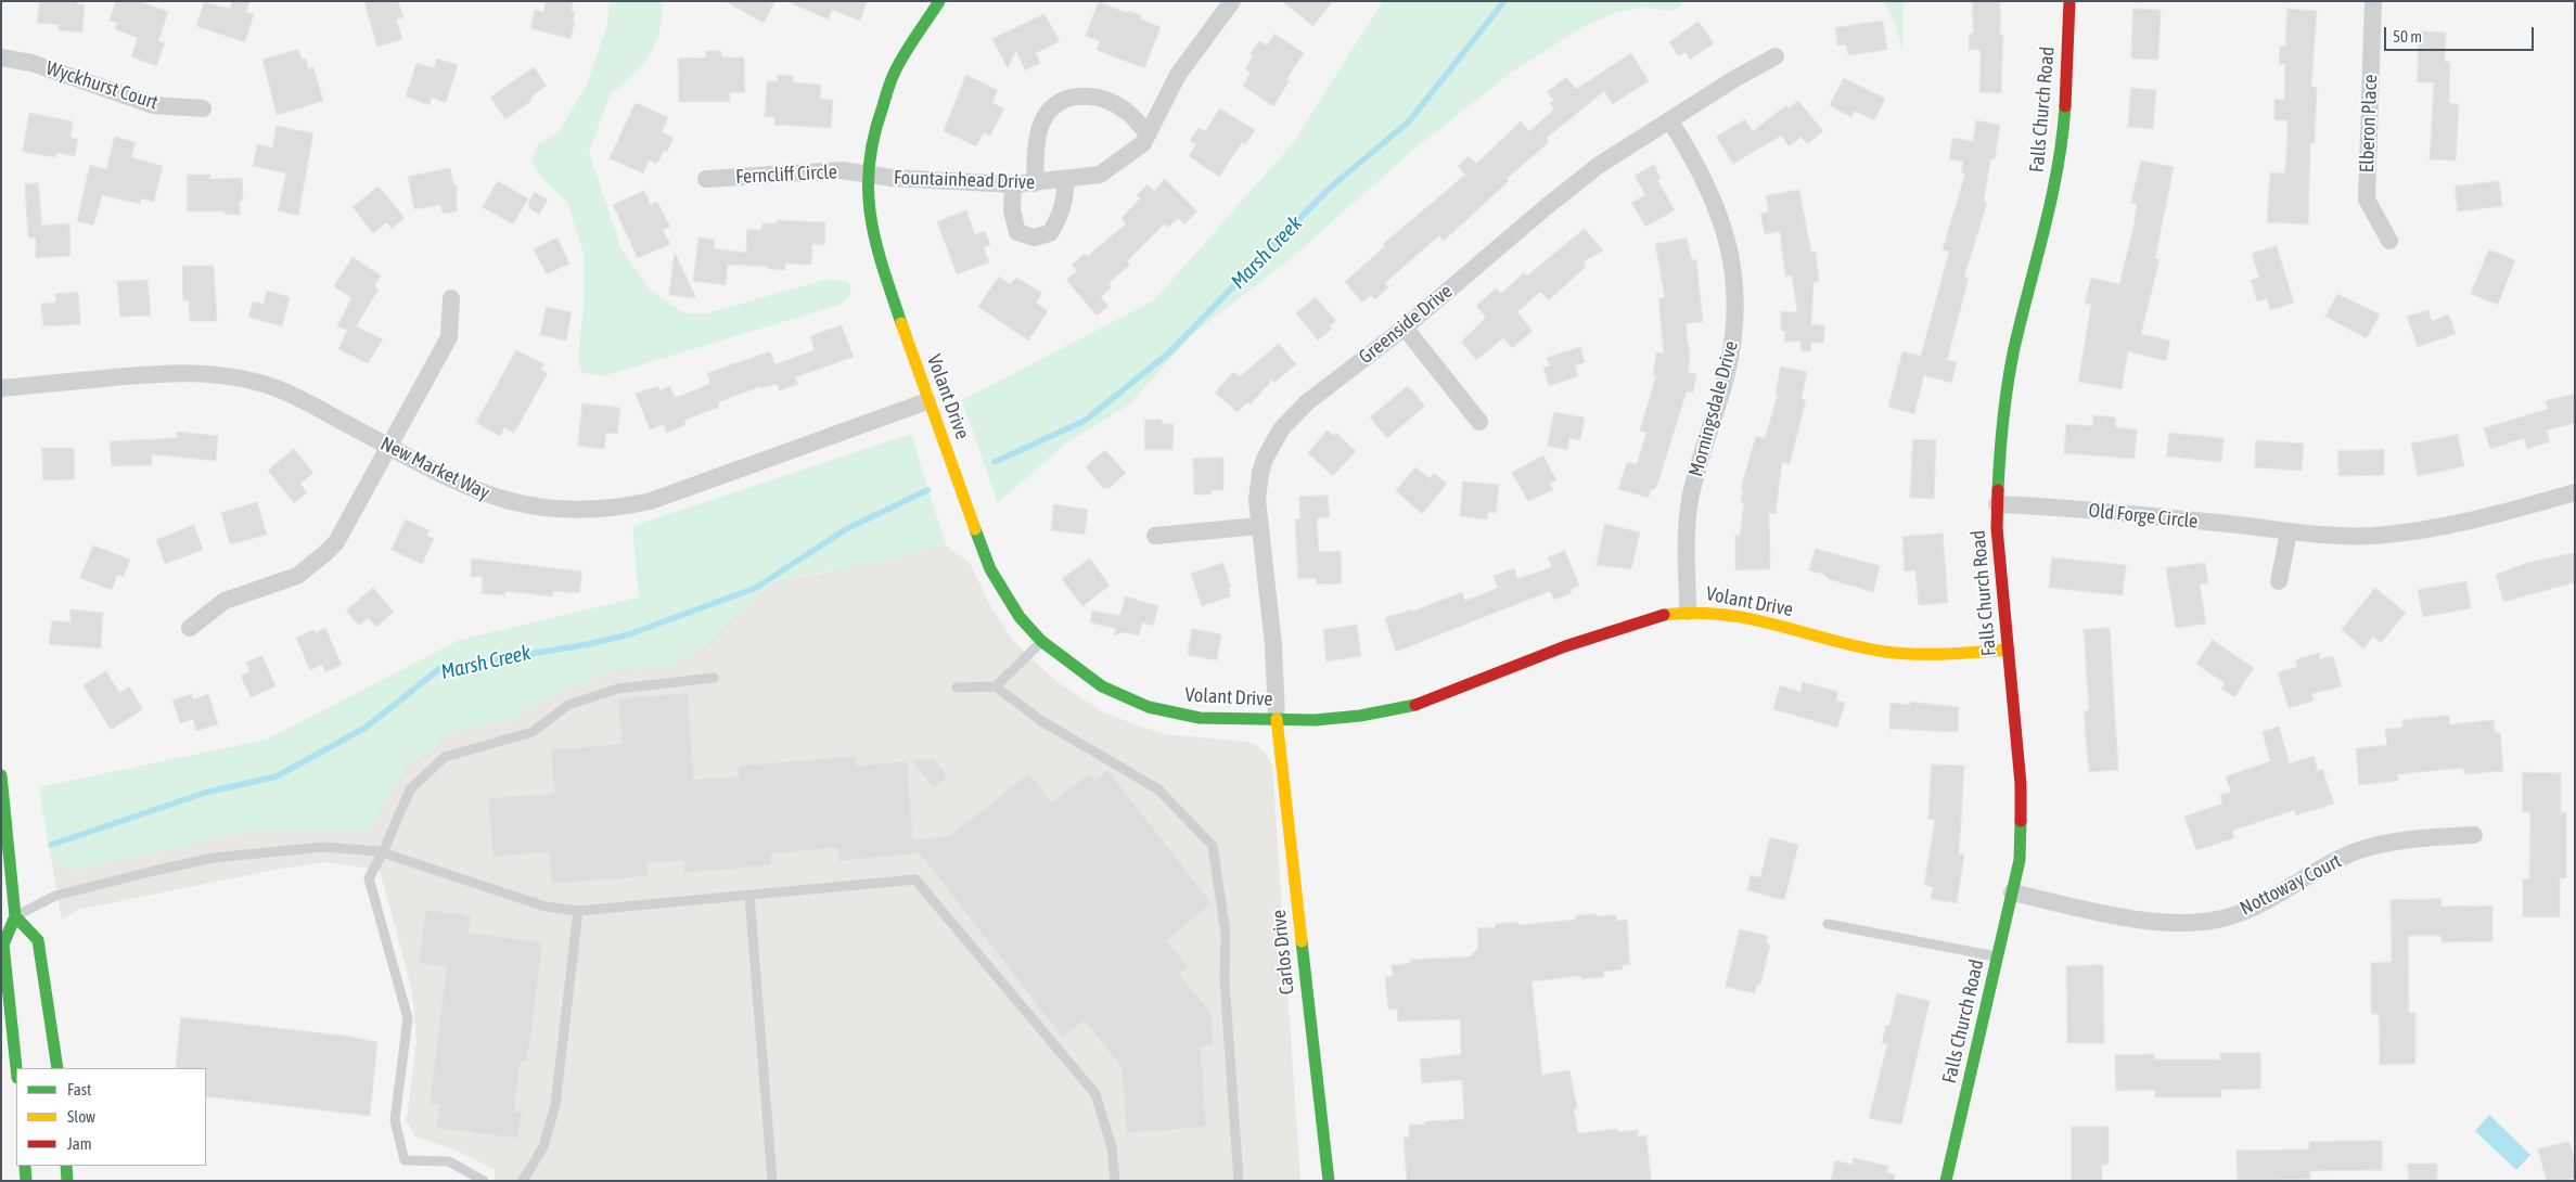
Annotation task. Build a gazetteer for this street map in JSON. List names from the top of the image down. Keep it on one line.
{"streets":{"street":["Wyckhurst Court","Falls Church Road","Elberon Place","Ferncliff Circle","Fountainhead Drive","Greenside Drive","Volant Drive","Morningsdale Drive","New Market Way","Old Forge Circle","Nottoway Court","Carlos Drive"]},"crossings":[["Falls Church Road","Volant Drive"],["Falls Church Road","Old Forge Circle"],["Falls Church Road","Nottoway Court"],["Ferncliff Circle","Fountainhead Drive"],["Ferncliff Circle","Volant Drive"],["Fountainhead Drive","Volant Drive"],["Greenside Drive","Volant Drive"],["Greenside Drive","Morningsdale Drive"],["Greenside Drive","Carlos Drive"],["Volant Drive","Morningsdale Drive"],["Volant Drive","New Market Way"],["Volant Drive","Carlos Drive"]],"water":["Marsh Creek"],"legend":["Fast","Slow","Jam"],"scale_bar":"50 m"}
